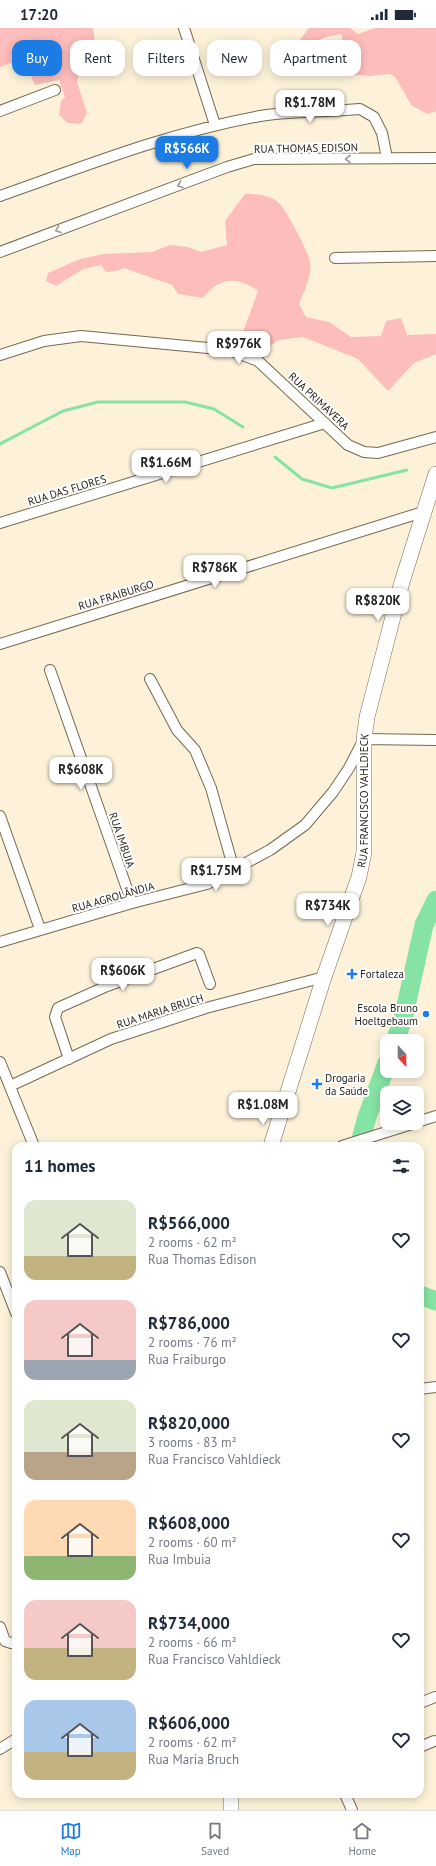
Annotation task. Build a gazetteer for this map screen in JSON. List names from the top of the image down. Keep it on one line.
{"streets":{"main road":["RUA FRANCISCO VAHLDIECK"],"street":["RUA THOMAS EDISON","RUA PRIMAVERA","RUA DAS FLORES","RUA FRAIBURGO","RUA IMBUIA","RUA AGROLÂNDIA","RUA MARIA BRUCH"]},"crossings":[["RUA PRIMAVERA","RUA DAS FLORES"],["RUA FRAIBURGO","RUA FRANCISCO VAHLDIECK"],["RUA FRANCISCO VAHLDIECK","RUA AGROLÂNDIA"],["RUA FRANCISCO VAHLDIECK","RUA MARIA BRUCH"],["RUA IMBUIA","RUA AGROLÂNDIA"]],"places":{"health":["Fortaleza","Drogaria da Saúde"],"other":["Escola Bruno Hoeltgebaum"]},"north":"bottom","page":{"status":"17:20","chip":["Buy","Rent","Filters","New","Apartment"],"price":["R$1.78M","R$566K","R$976K","R$1.66M","R$786K","R$820K","R$608K","R$1.75M","R$734K","R$606K","R$1.08M"],"heading":"11 homes","list":[{"name":"R$566,000","note":"2 rooms · 62 m² · Rua Thomas Edison"},{"name":"R$786,000","note":"2 rooms · 76 m² · Rua Fraiburgo"},{"name":"R$820,000","note":"3 rooms · 83 m² · Rua Francisco Vahldieck"},{"name":"R$608,000","note":"2 rooms · 60 m² · Rua Imbuia"},{"name":"R$734,000","note":"2 rooms · 66 m² · Rua Francisco Vahldieck"},{"name":"R$606,000","note":"2 rooms · 62 m² · Rua Maria Bruch"}],"tabs":["Map","Saved","Home"]}}
